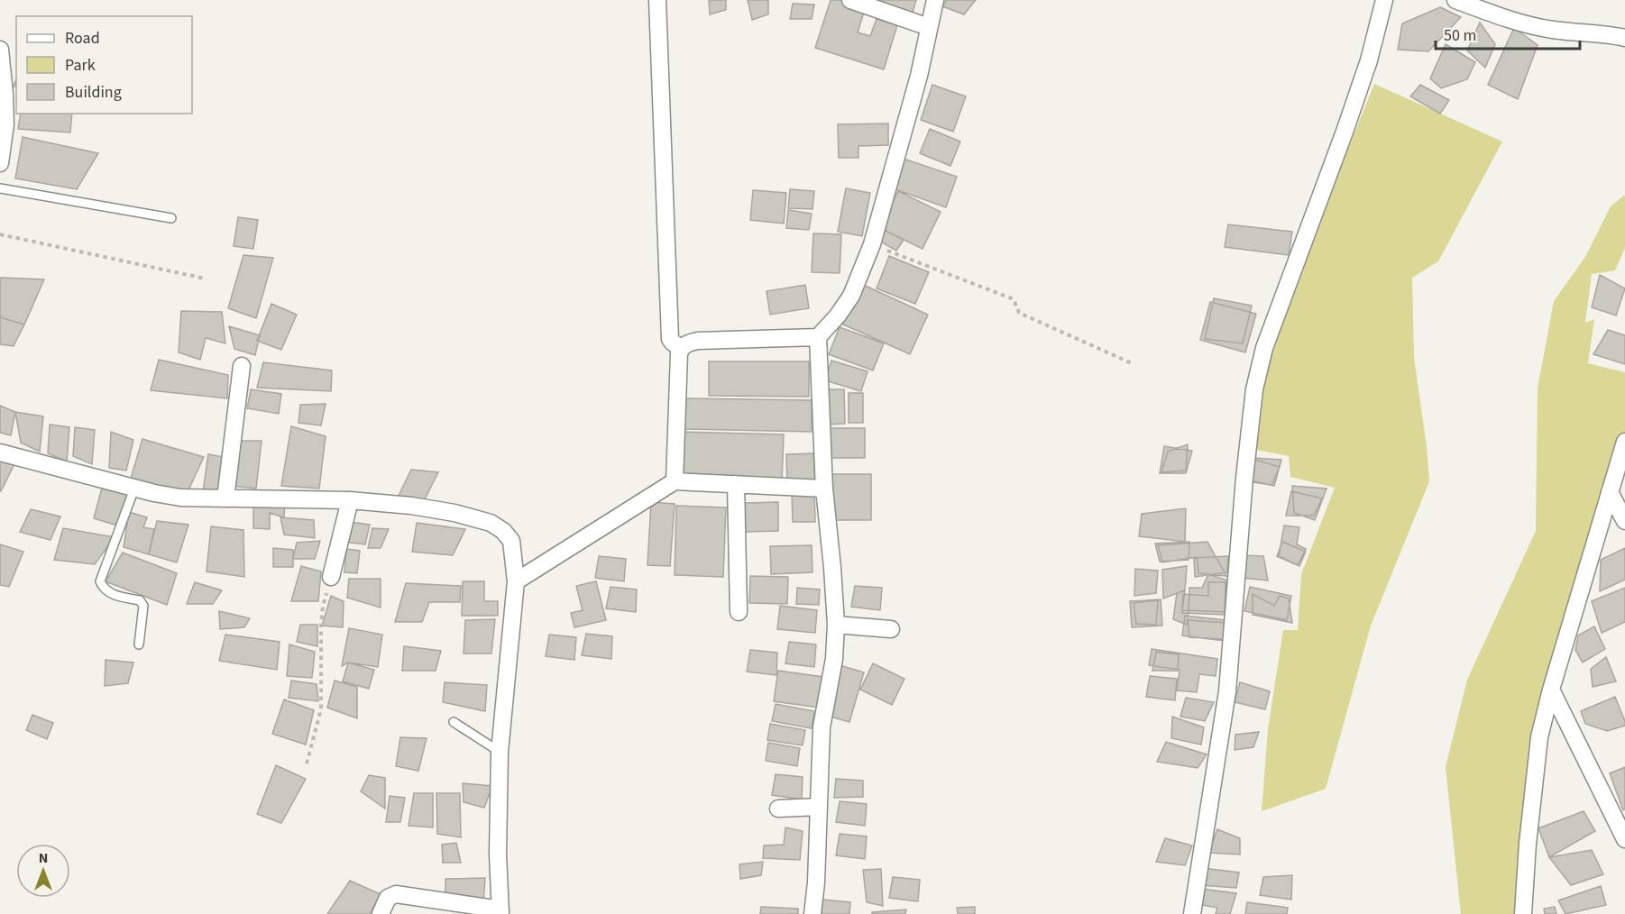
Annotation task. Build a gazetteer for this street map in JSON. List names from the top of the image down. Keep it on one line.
{"legend":["Road","Park","Building"],"scale_bar":"50 m","north":"top"}
